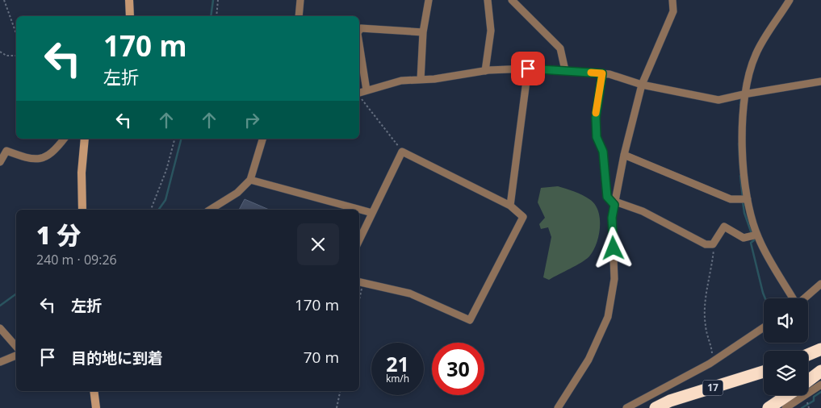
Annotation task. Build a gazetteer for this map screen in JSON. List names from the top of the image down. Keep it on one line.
{"streets":{"highway":["17"]},"page":{"turn":["170 m","左折"],"heading":["1 分","240 m · 09:26"],"list":[{"name":"左折","value":"170 m"},{"name":"目的地に到着","value":"70 m"}],"speed":"21 km/h","limit":"30"}}
